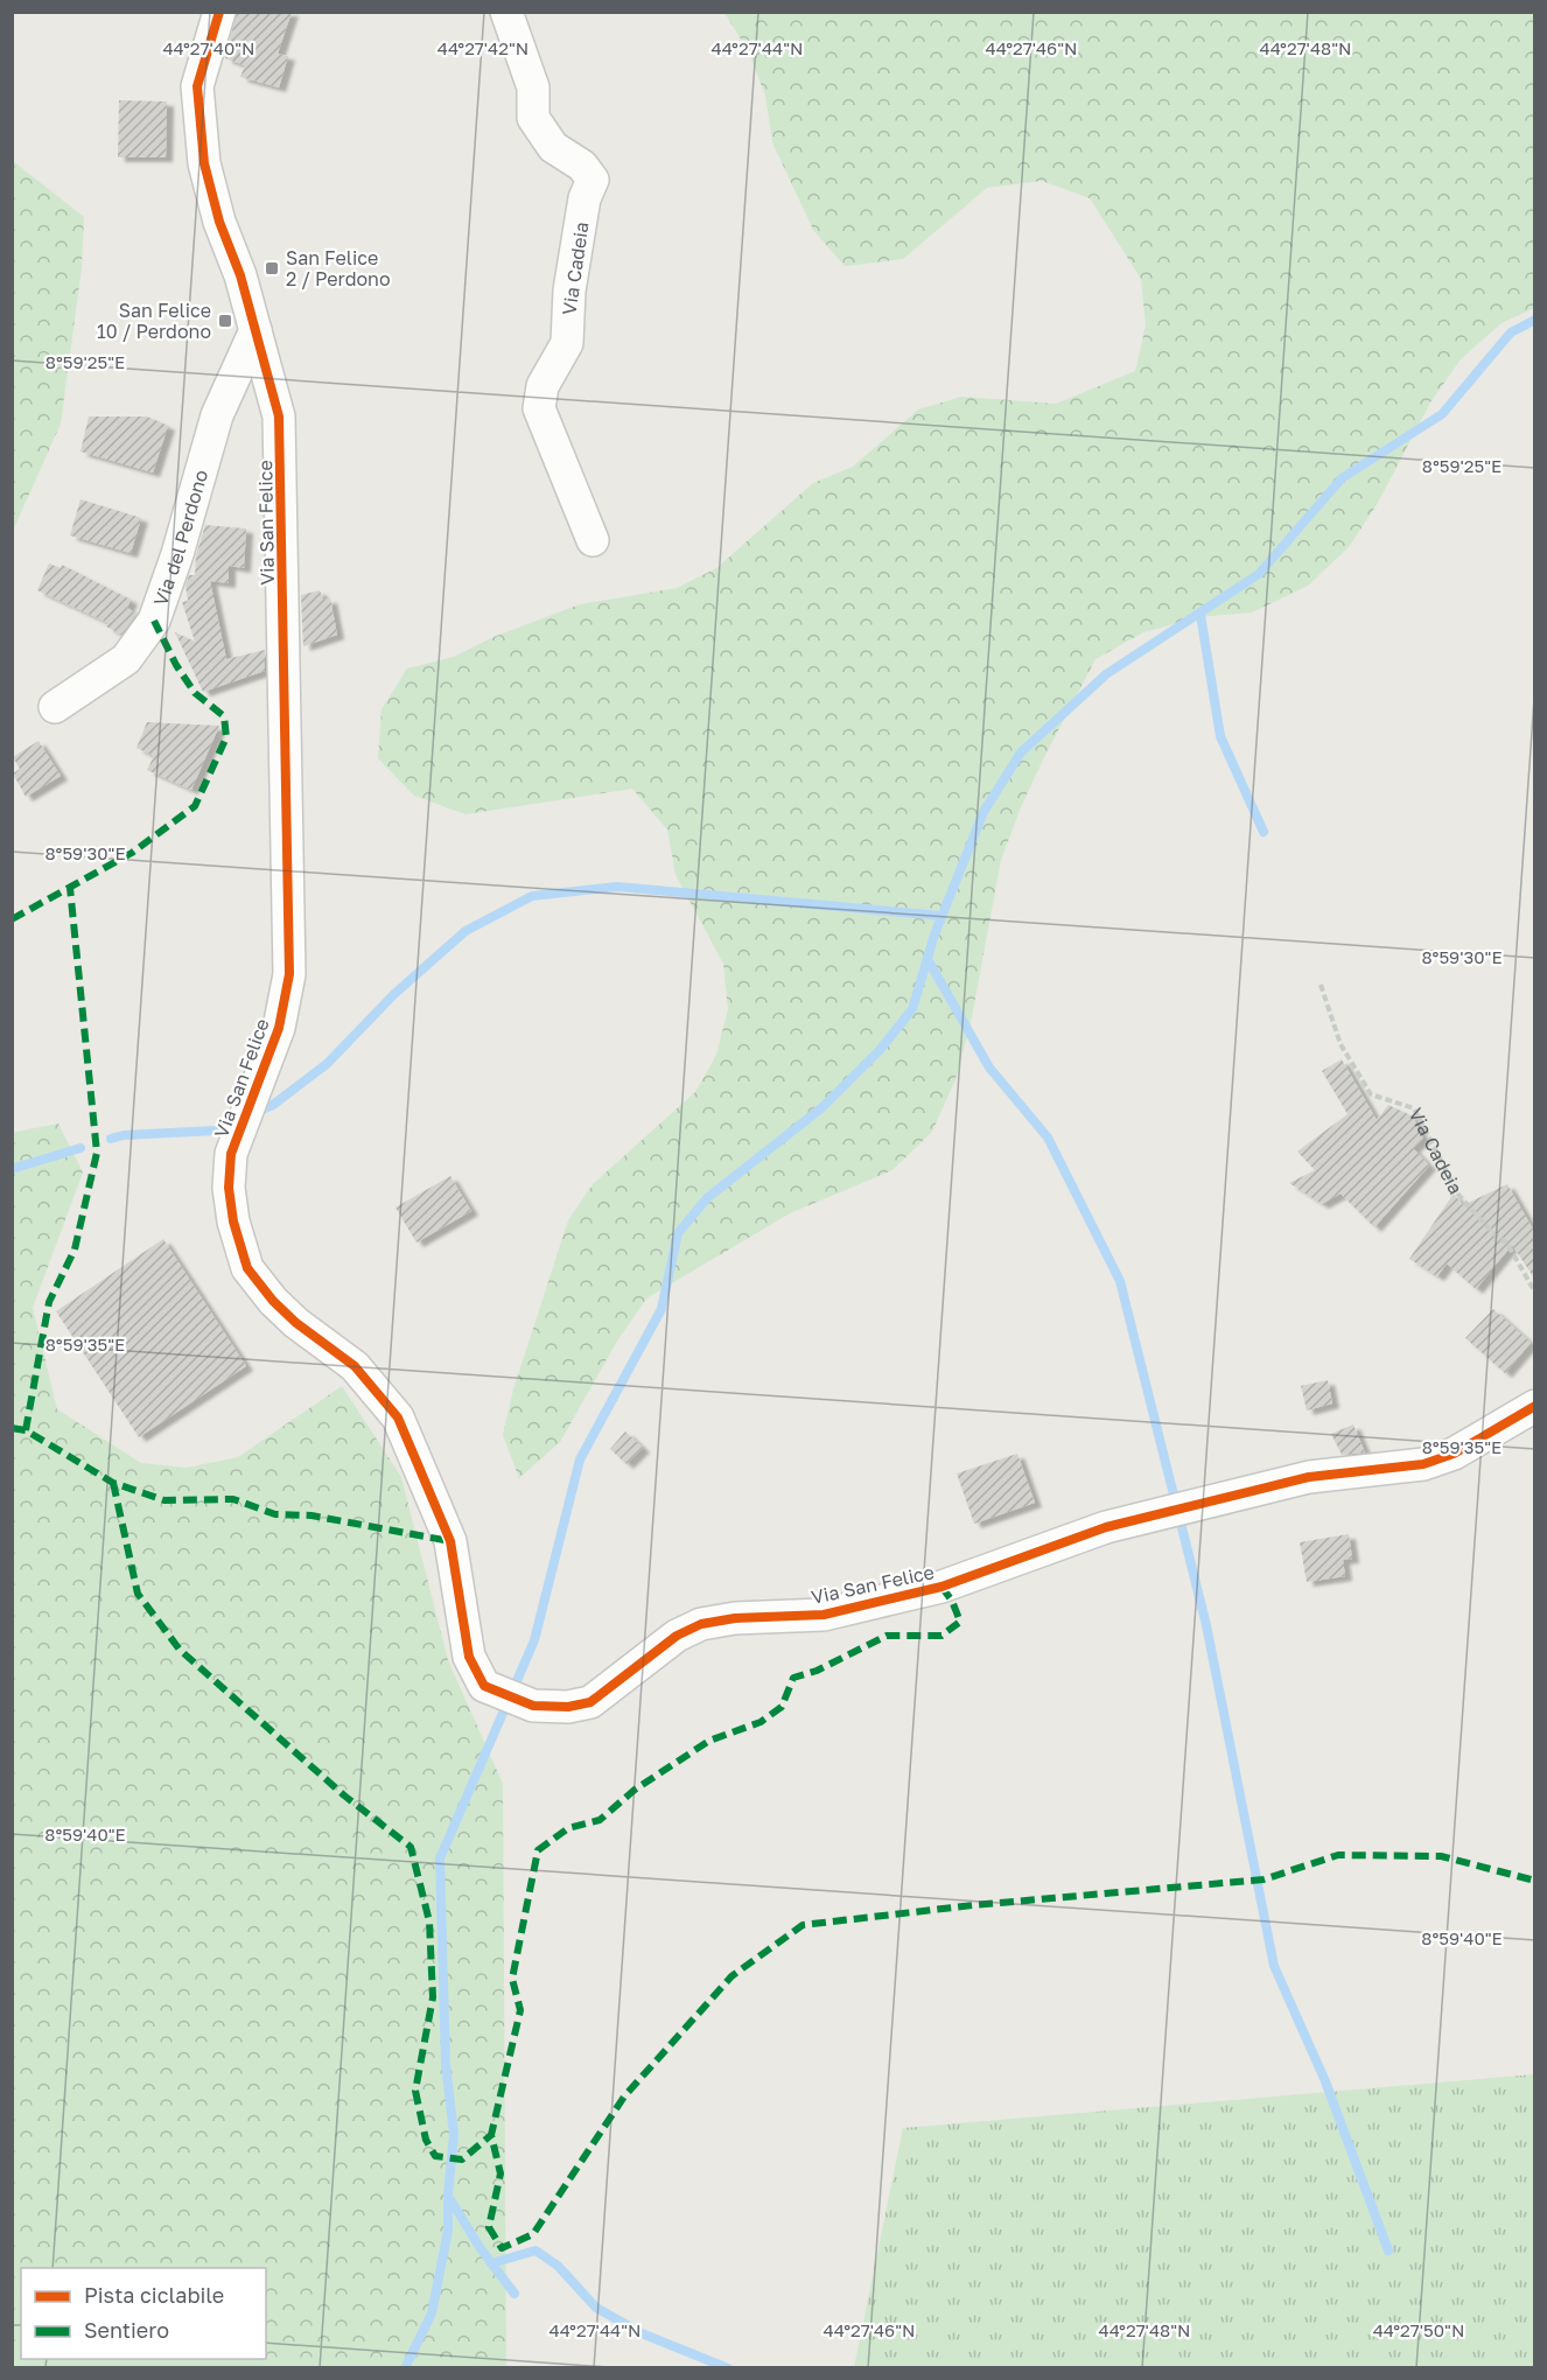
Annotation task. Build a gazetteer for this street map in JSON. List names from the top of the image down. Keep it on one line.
{"streets":{"street":["Via Cadeia","Via San Felice","Via del Perdono"]},"crossings":[["Via San Felice","Via del Perdono"]],"places":{"transit":["San Felice 2 / Perdono","San Felice 10 / Perdono"]},"legend":["Pista ciclabile","Sentiero"],"coordinates":["44°27'40\"N","44°27'42\"N","44°27'44\"N","44°27'46\"N","44°27'48\"N","8°59'25\"E","8°59'30\"E","8°59'35\"E","8°59'40\"E","44°27'50\"N"]}
